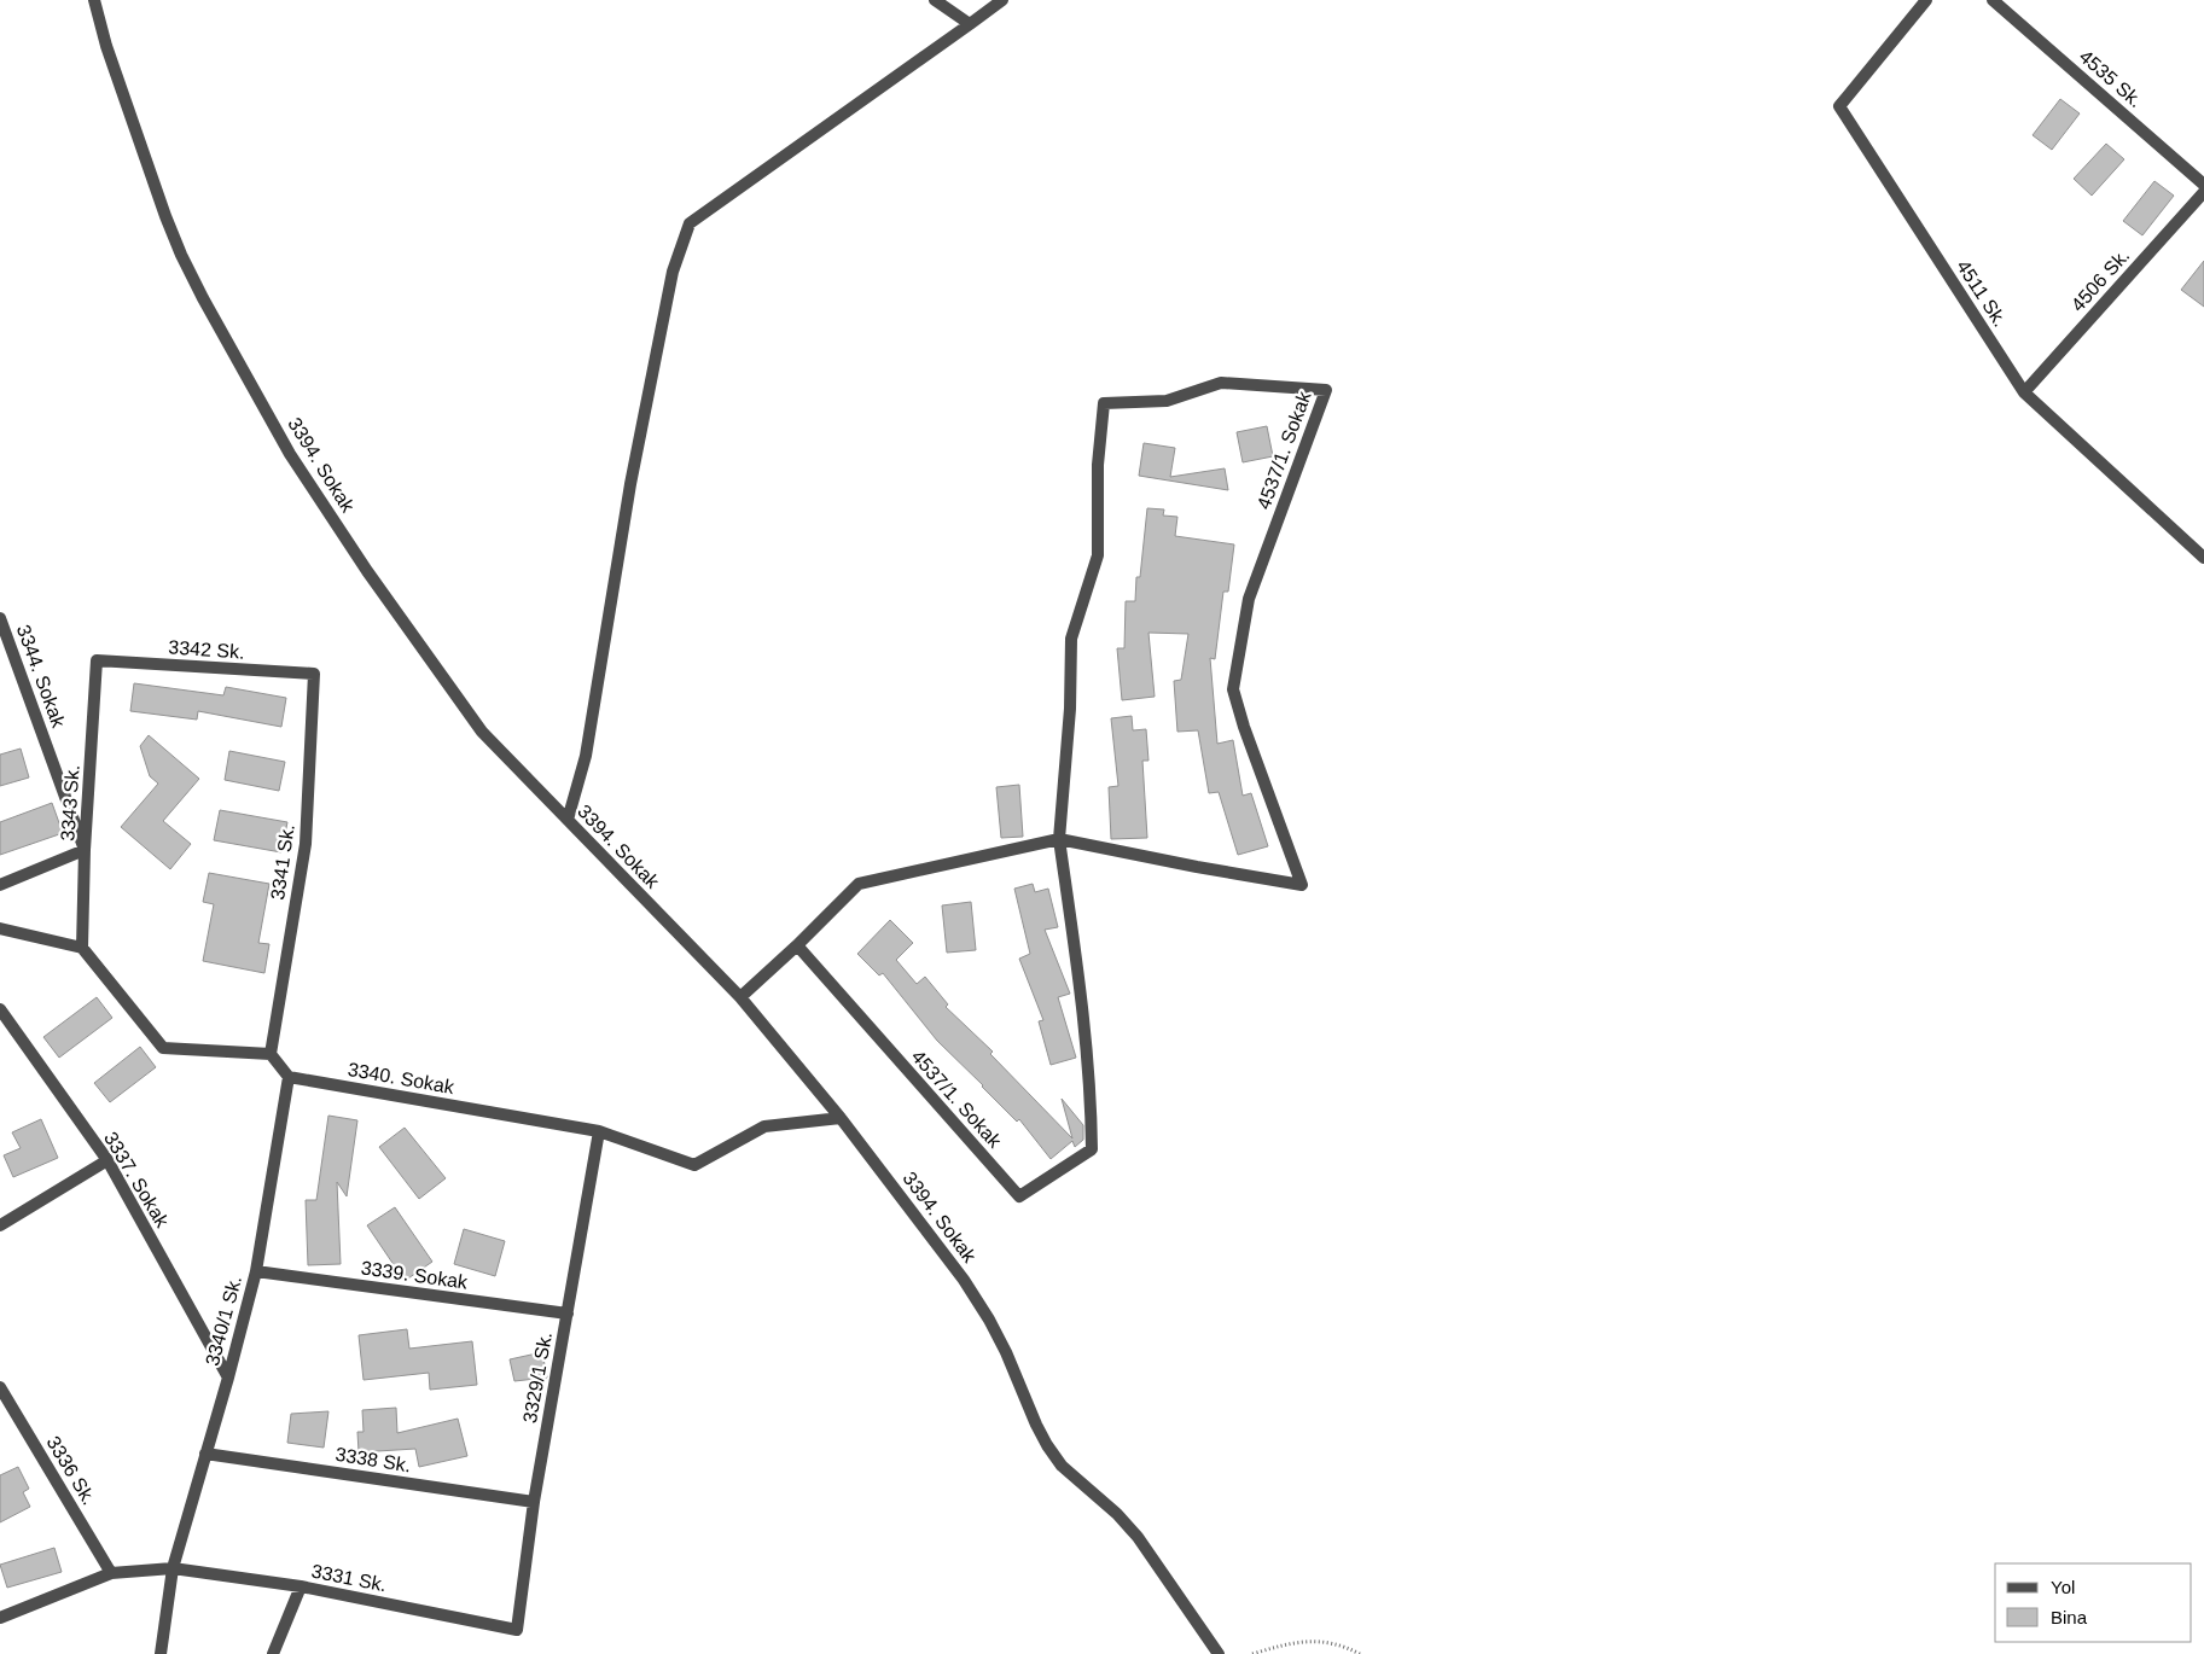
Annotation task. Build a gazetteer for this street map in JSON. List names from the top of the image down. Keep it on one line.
{"streets":{"street":["4535 Sk.","4506 Sk.","4511 Sk.","4537/1. Sokak","3394. Sokak","3342 Sk.","3344. Sokak","3343 Sk.","3341 Sk.","3340. Sokak","3337. Sokak","3339. Sokak","3340/1 Sk.","3329/1 Sk.","3338 Sk.","3336 Sk.","3331 Sk."]},"crossings":[["4506 Sk.","4511 Sk."],["3394. Sokak","3340. Sokak"],["3342 Sk.","3343 Sk."],["3342 Sk.","3341 Sk."],["3344. Sokak","3343 Sk."],["3340. Sokak","3340/1 Sk."],["3340. Sokak","3329/1 Sk."],["3337. Sokak","3340/1 Sk."],["3339. Sokak","3340/1 Sk."],["3339. Sokak","3329/1 Sk."],["3340/1 Sk.","3338 Sk."],["3340/1 Sk.","3331 Sk."],["3329/1 Sk.","3338 Sk."],["3329/1 Sk.","3331 Sk."],["3336 Sk.","3331 Sk."]],"legend":["Yol","Bina"]}
